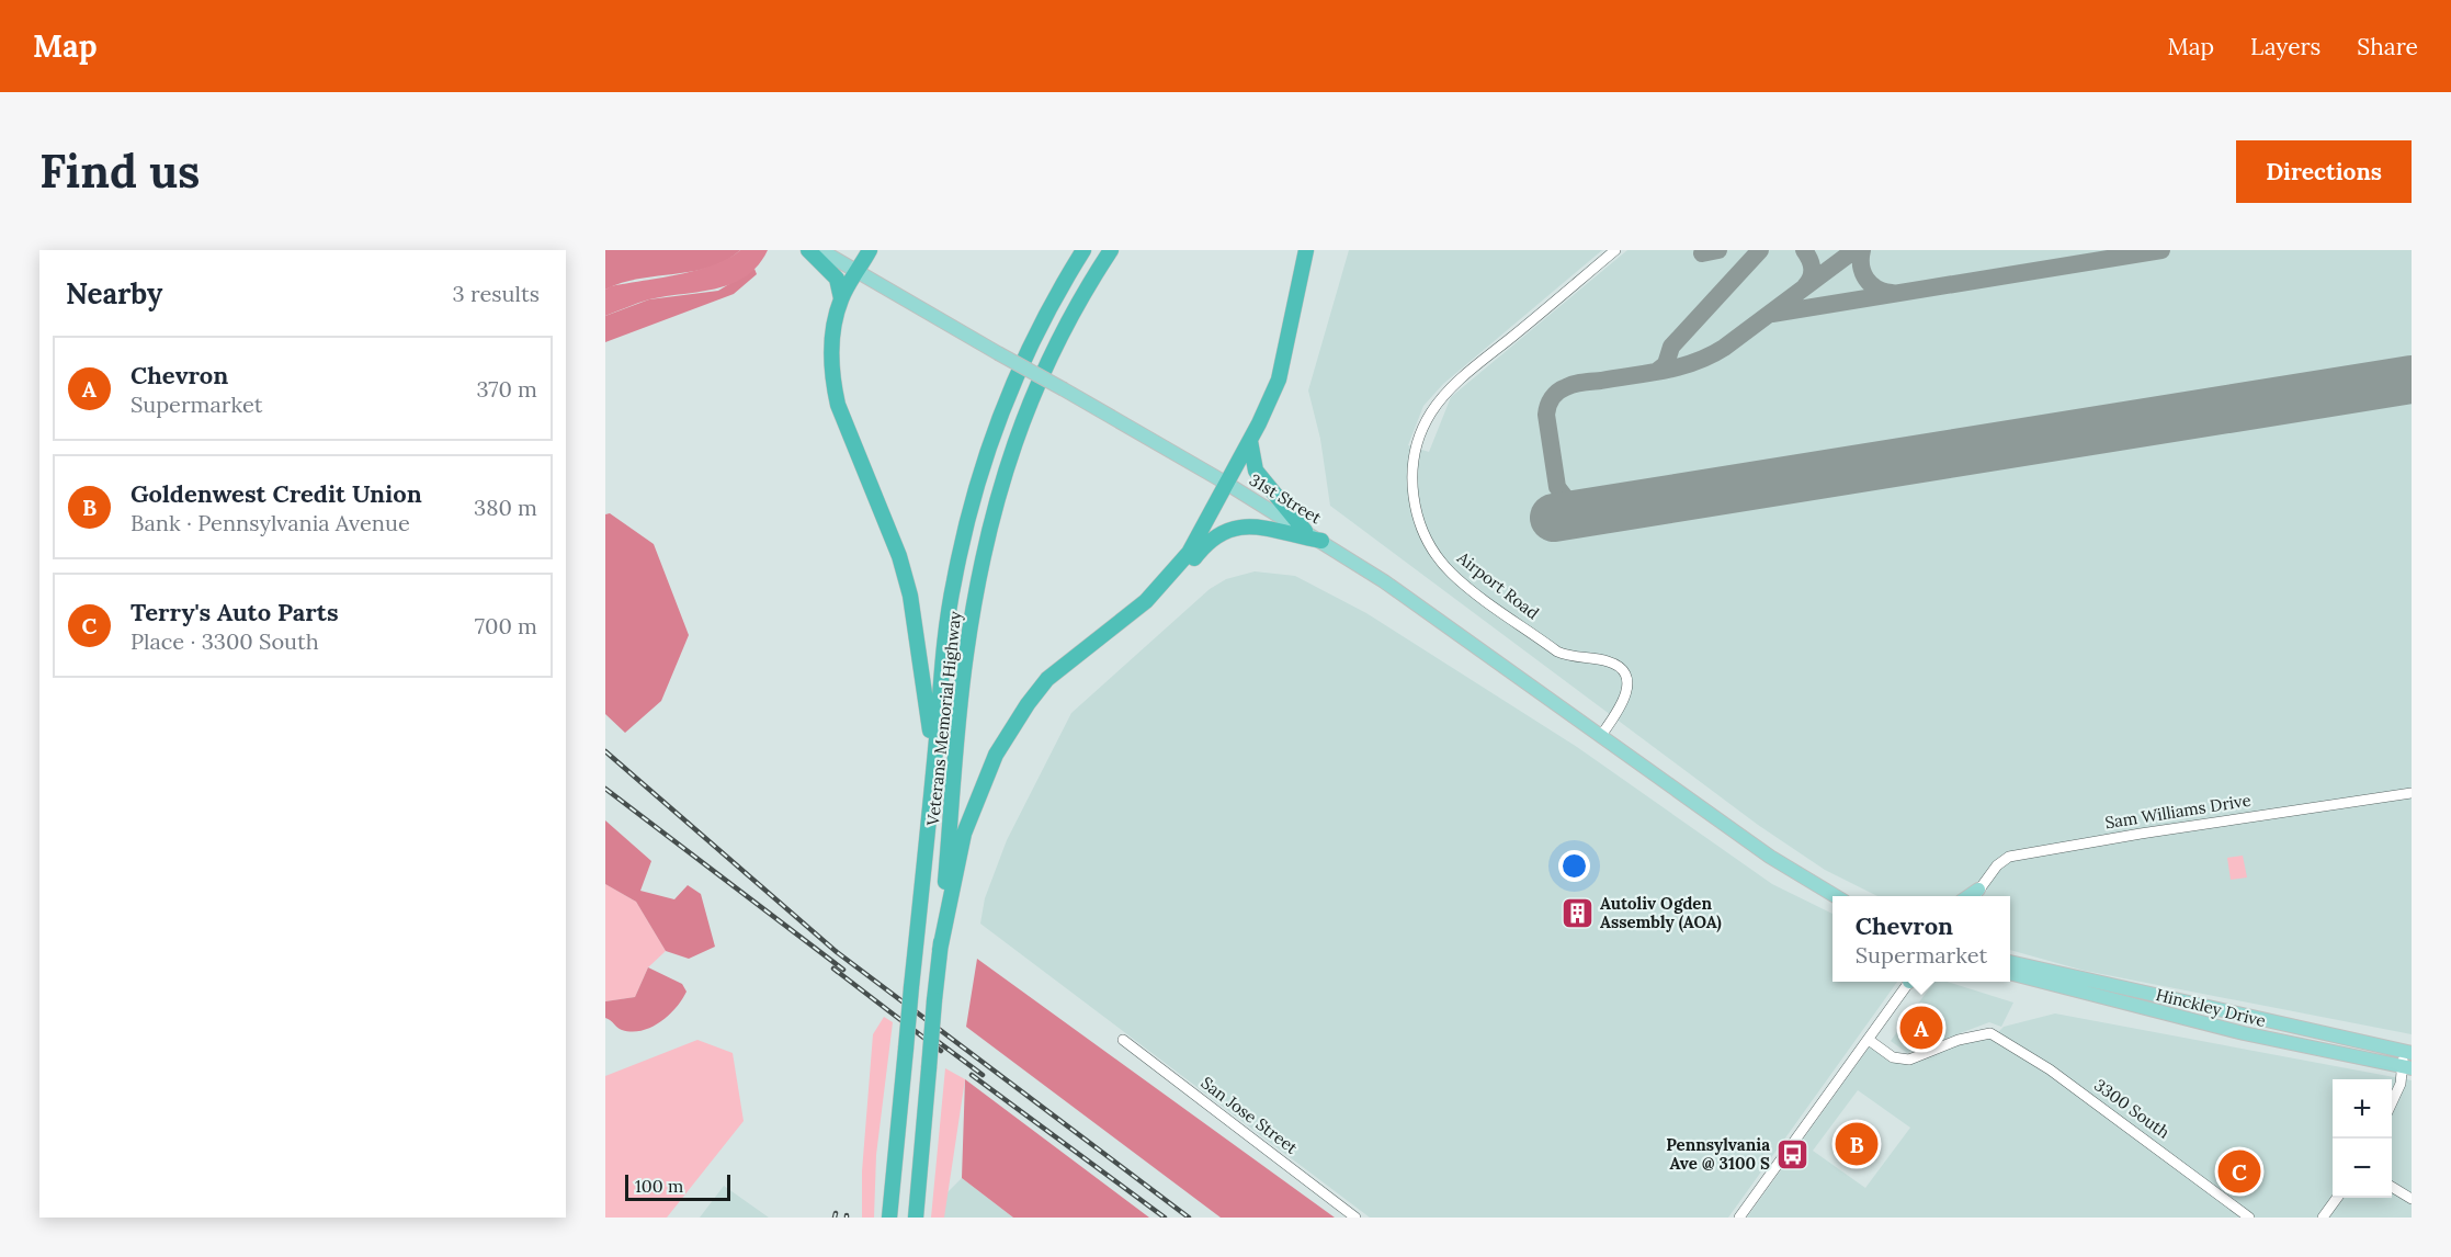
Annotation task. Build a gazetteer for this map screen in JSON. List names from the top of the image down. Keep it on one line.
{"streets":{"highway":["Veterans Memorial Highway"],"main road":["31st Street","Hinckley Drive"],"street":["Airport Road","Sam Williams Drive","3300 South","San Jose Street"]},"crossings":[["31st Street","Airport Road"]],"places":{"building":["Autoliv Ogden Assembly (AOA)"],"bus stop":["Pennsylvania Ave @ 3100 S"]},"scale_bar":"100 m","page":{"header":"Map","nav":["Map","Layers","Share"],"buttons":"Directions","title":"Find us","heading":["Nearby","3 results"],"list":[{"mark":"A","name":"Chevron","note":"Supermarket","value":"370 m"},{"mark":"B","name":"Goldenwest Credit Union","note":"Bank · Pennsylvania Avenue","value":"380 m"},{"mark":"C","name":"Terry's Auto Parts","note":"Place · 3300 South","value":"700 m"}],"popup":["Chevron","Supermarket"],"pins":["A","B","C"],"map_buttons":["+","−"],"scale":"100 m"}}
